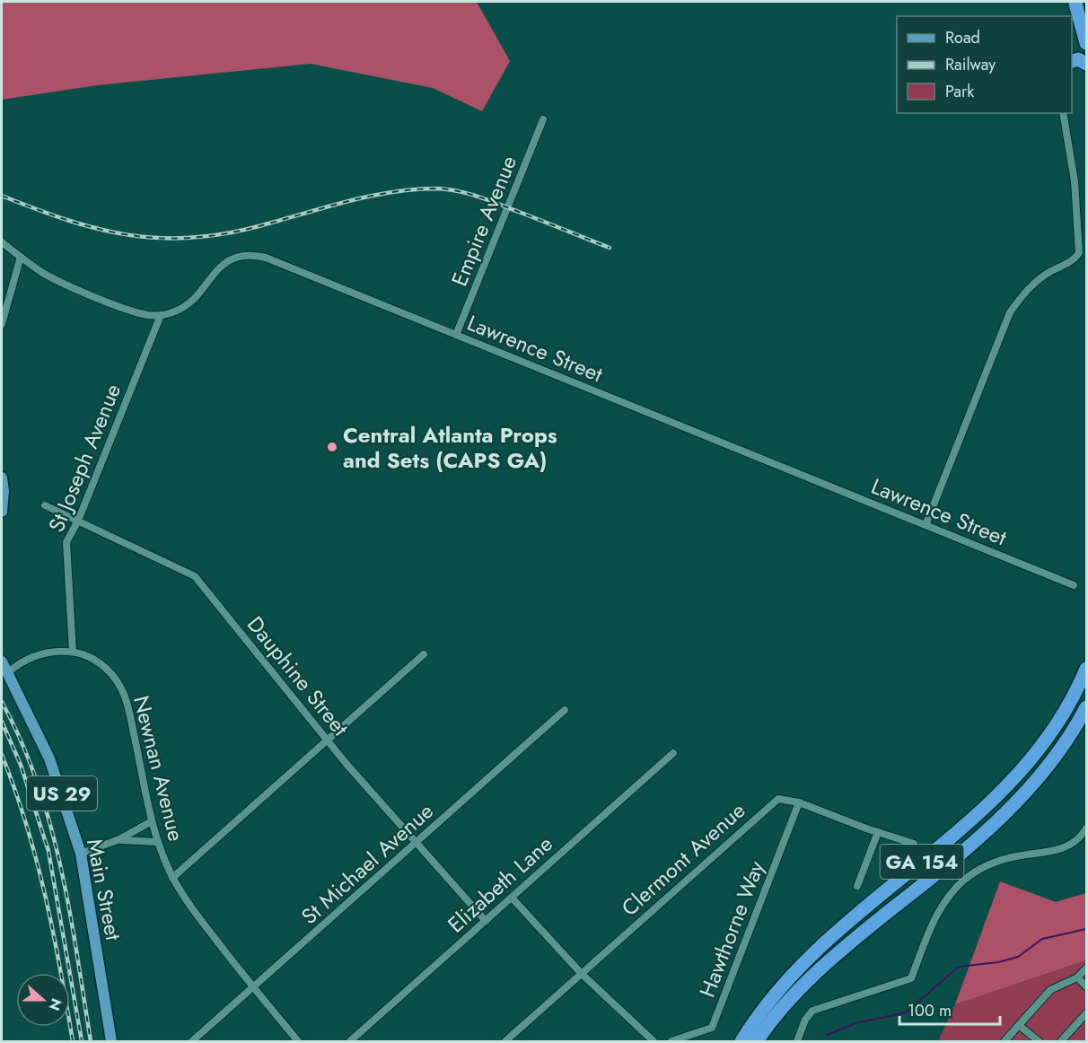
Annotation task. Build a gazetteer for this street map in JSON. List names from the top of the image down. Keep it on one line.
{"streets":{"highway":["GA 154"],"main road":["US 29","Main Street"],"street":["Empire Avenue","Lawrence Street","St Joseph Avenue","Dauphine Street","Newnan Avenue","Clermont Avenue","St Michael Avenue","Elizabeth Lane","Hawthorne Way"]},"crossings":[["Empire Avenue","Lawrence Street"],["Lawrence Street","St Joseph Avenue"],["St Joseph Avenue","Dauphine Street"],["St Joseph Avenue","Newnan Avenue"],["Dauphine Street","St Michael Avenue"],["Dauphine Street","Elizabeth Lane"],["Newnan Avenue","St Michael Avenue"],["Newnan Avenue","Main Street"],["Clermont Avenue","Hawthorne Way"]],"places":["Central Atlanta Props and Sets (CAPS GA)"],"legend":["Road","Railway","Park"],"scale_bar":"100 m","north":"right"}
